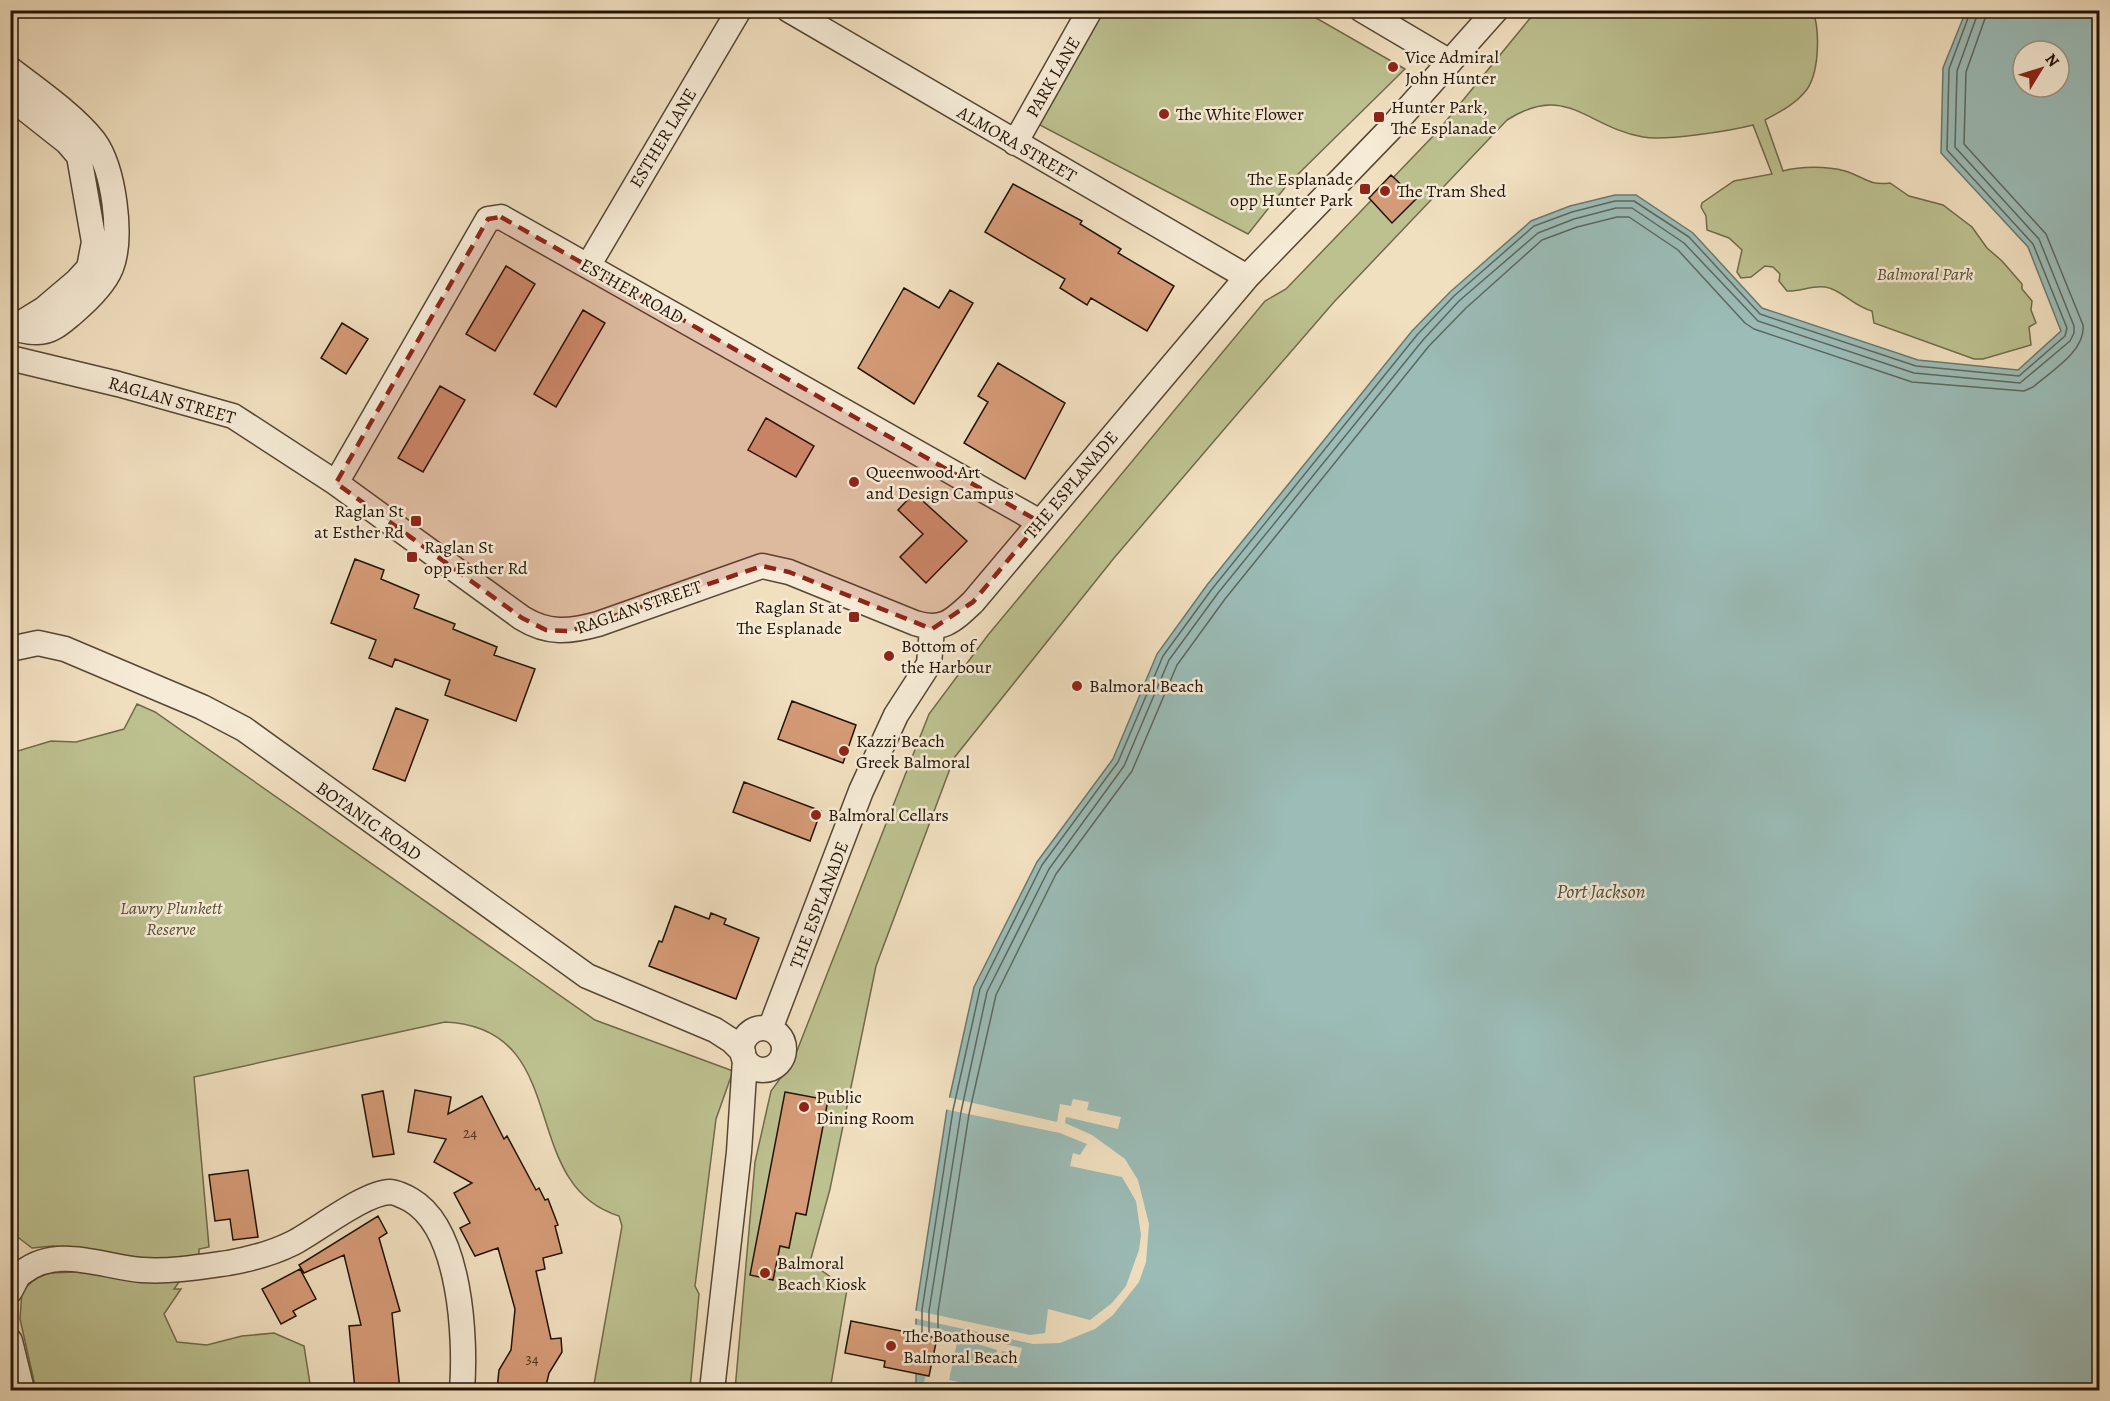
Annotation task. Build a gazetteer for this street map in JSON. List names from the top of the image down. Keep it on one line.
{"streets":{"street":["PARK LANE","ESTHER LANE","ALMORA STREET","ESTHER ROAD","RAGLAN STREET","THE ESPLANADE","BOTANIC ROAD"]},"crossings":[["PARK LANE","ALMORA STREET"],["ESTHER LANE","ESTHER ROAD"],["ALMORA STREET","THE ESPLANADE"],["ESTHER ROAD","RAGLAN STREET"],["ESTHER ROAD","THE ESPLANADE"],["RAGLAN STREET","THE ESPLANADE"],["THE ESPLANADE","BOTANIC ROAD"]],"water":["Port Jackson"],"parks":["Balmoral Park","Lawry Plunkett Reserve"],"places":{"other":["Vice Admiral John Hunter","The White Flower","The Tram Shed","Queenwood Art and Design Campus","Bottom of the Harbour","Balmoral Beach","Kazzi Beach Greek Balmoral","Balmoral Cellars","Public Dining Room","Balmoral Beach Kiosk","The Boathouse Balmoral Beach"],"transit":["Hunter Park, The Esplanade","The Esplanade opp Hunter Park","Raglan St at Esther Rd","Raglan St opp Esther Rd","Raglan St at The Esplanade"]},"house_numbers":["24","34"],"north":"top right"}
